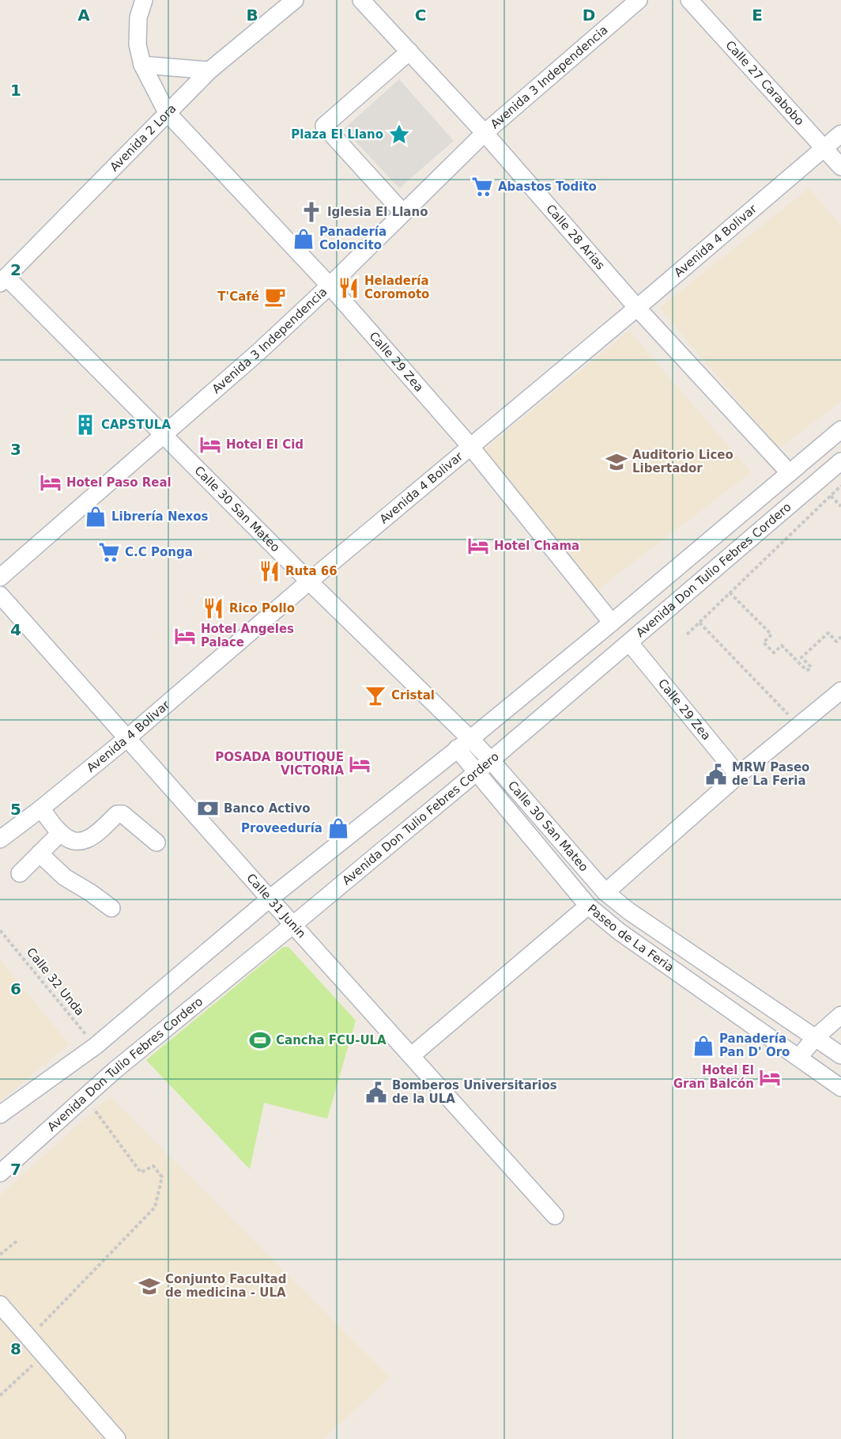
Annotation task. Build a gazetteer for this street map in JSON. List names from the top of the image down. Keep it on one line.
{"streets":{"street":["Avenida 3 Independencia","Calle 27 Carabobo","Avenida 2 Lora","Calle 28 Arias","Avenida 4 Bolivar","Calle 29 Zea","Calle 30 San Mateo","Avenida Don Tulio Febres Cordero","Calle 31 Junin","Paseo de La Feria"],"path":["Calle 32 Unda"]},"crossings":[["Avenida 3 Independencia","Calle 28 Arias"],["Avenida 3 Independencia","Calle 29 Zea"],["Avenida 3 Independencia","Calle 30 San Mateo"],["Calle 27 Carabobo","Avenida 4 Bolivar"],["Avenida 2 Lora","Calle 29 Zea"],["Avenida 2 Lora","Calle 30 San Mateo"],["Calle 28 Arias","Avenida 4 Bolivar"],["Calle 28 Arias","Avenida Don Tulio Febres Cordero"],["Avenida 4 Bolivar","Calle 29 Zea"],["Avenida 4 Bolivar","Calle 30 San Mateo"],["Avenida 4 Bolivar","Calle 31 Junin"],["Calle 29 Zea","Avenida Don Tulio Febres Cordero"],["Calle 30 San Mateo","Avenida Don Tulio Febres Cordero"],["Calle 30 San Mateo","Paseo de La Feria"],["Avenida Don Tulio Febres Cordero","Calle 31 Junin"],["Avenida Don Tulio Febres Cordero","Paseo de La Feria"],["Avenida Don Tulio Febres Cordero","Calle 32 Unda"]],"places":{"place":["Plaza El Llano"],"supermarket":["Abastos Todito","C.C Ponga"],"church":["Iglesia El Llano"],"shop":["Panadería Coloncito","Librería Nexos","Proveeduría","Panadería Pan D' Oro"],"restaurant":["Heladería Coromoto","Ruta 66","Rico Pollo"],"cafe":["T'Café"],"building":["CAPSTULA"],"hotel":["Hotel El Cid","Hotel Paso Real","Hotel Chama","Hotel Angeles Palace","POSADA BOUTIQUE VICTORIA","Hotel El Gran Balcón"],"school or university":["Auditorio Liceo Libertador","Conjunto Facultad de medicina - ULA"],"bar":["Cristal"],"public building":["MRW Paseo de La Feria","Bomberos Universitarios de la ULA"],"bank":["Banco Activo"],"sports":["Cancha FCU-ULA"]},"grid":{"columns":["A","B","C","D","E"],"rows":["1","2","3","4","5","6","7","8"]}}
